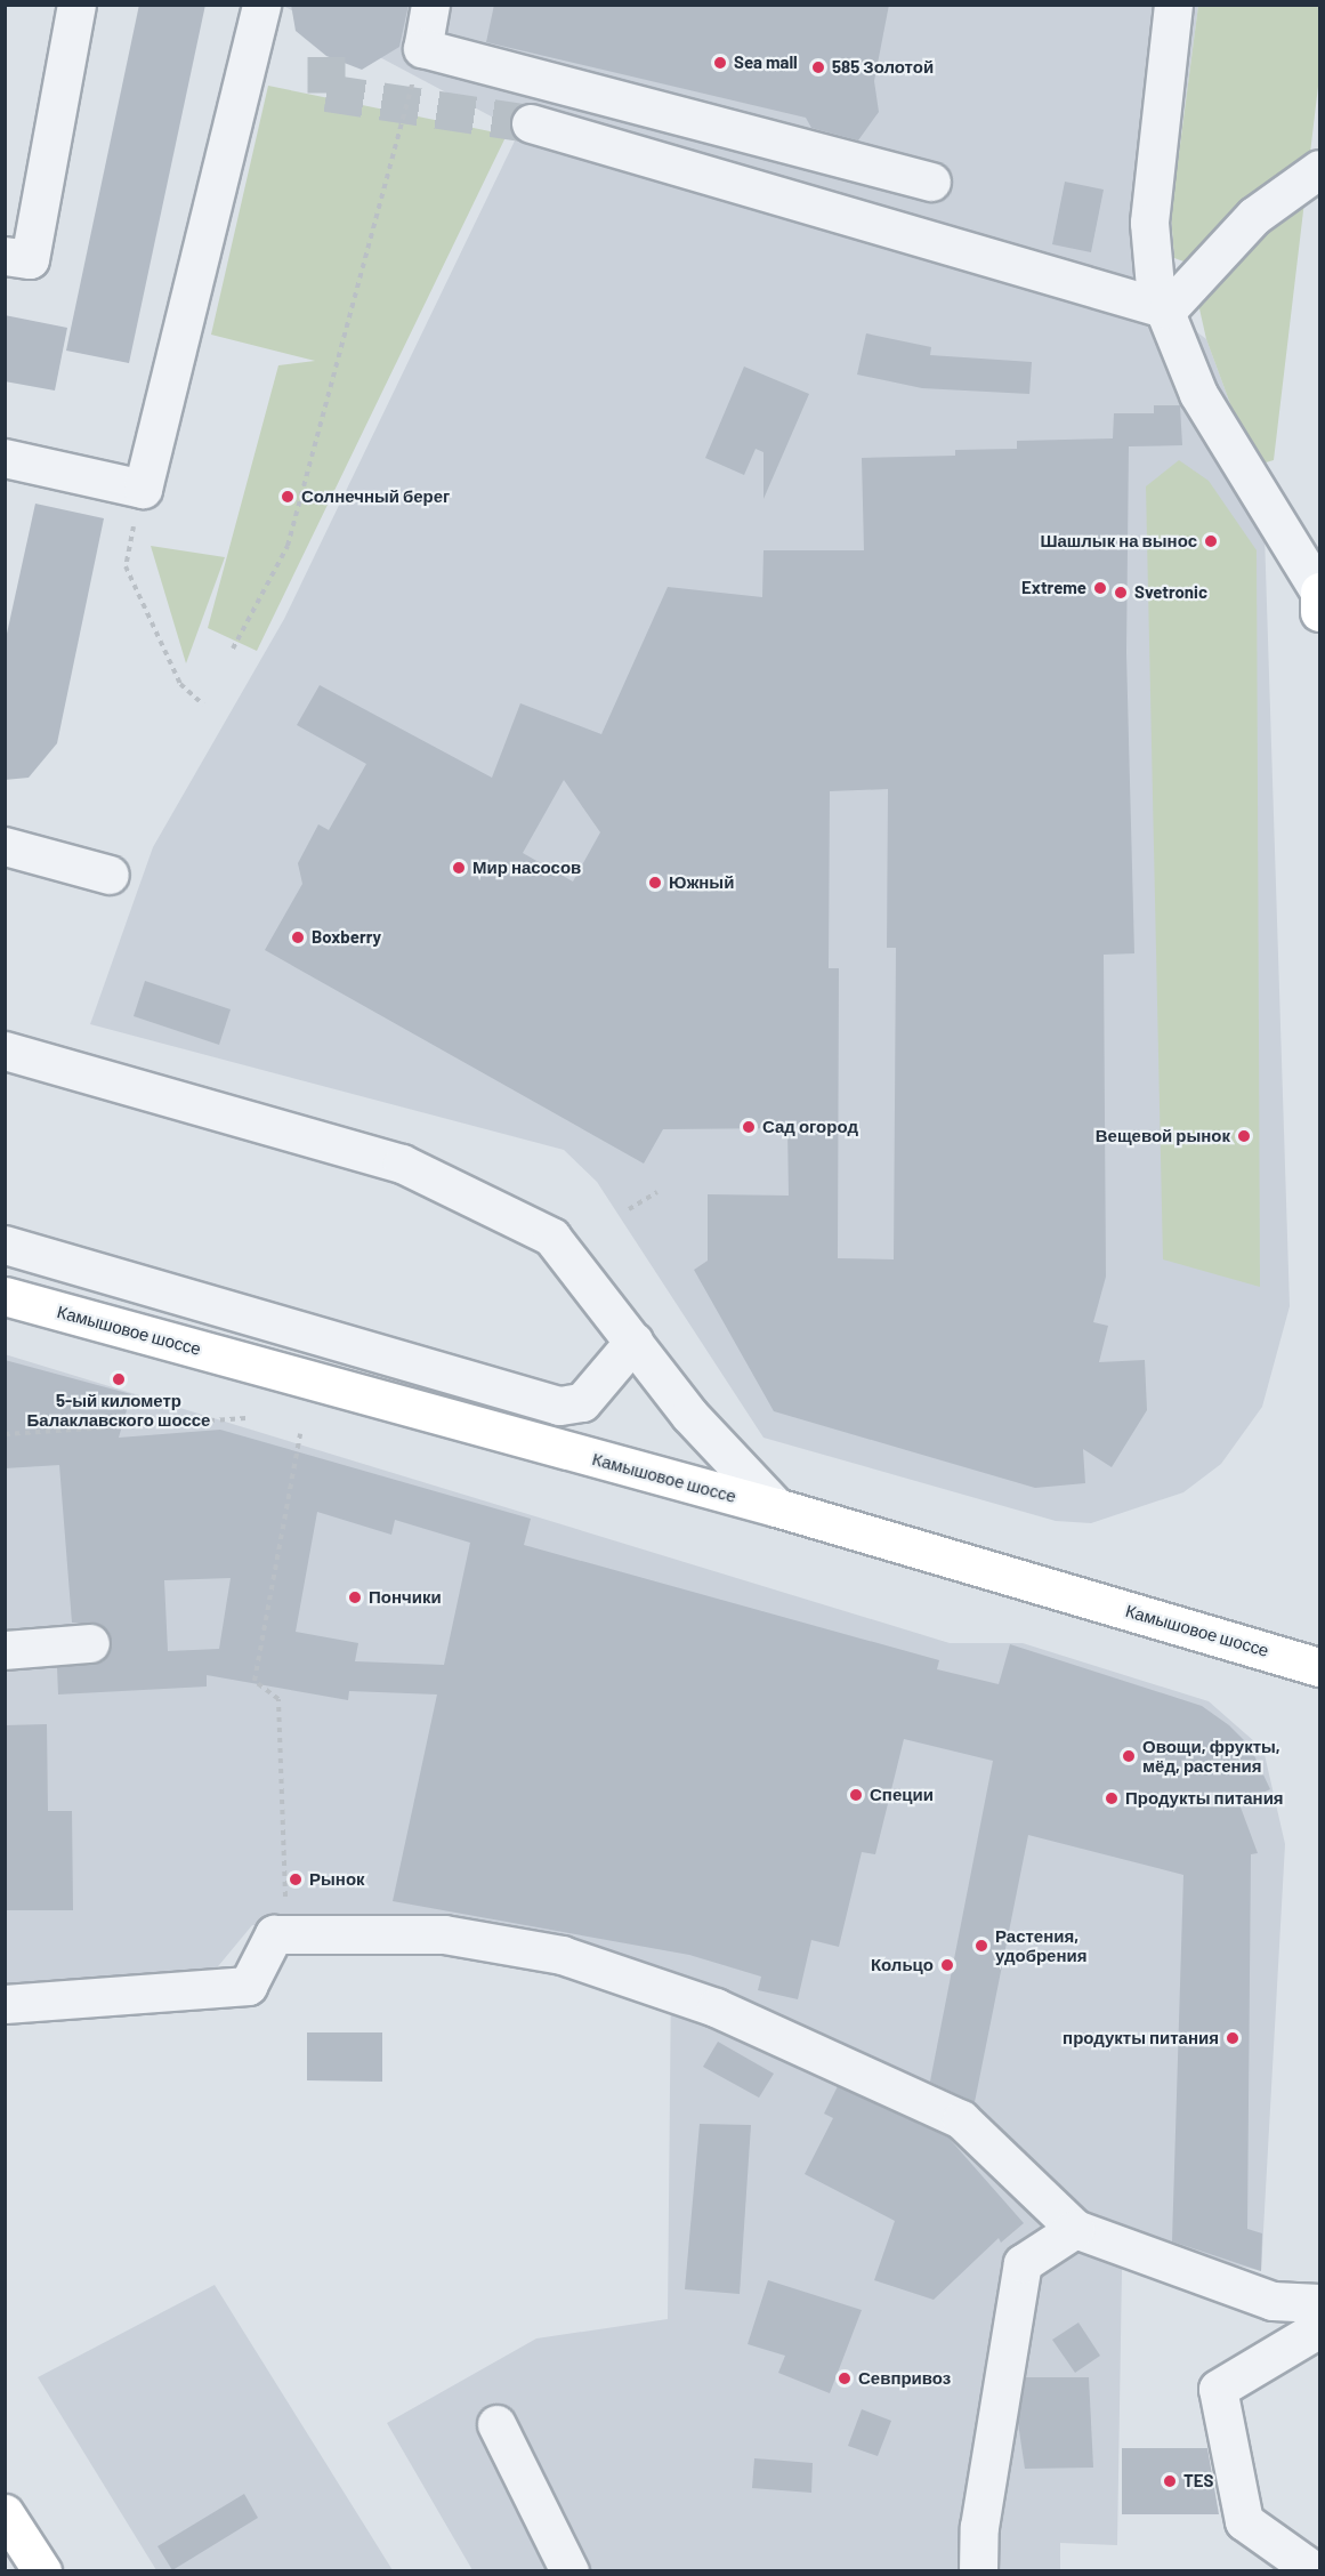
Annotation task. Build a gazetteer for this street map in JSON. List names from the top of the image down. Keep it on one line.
{"streets":{"main road":["Камышовое шоссе"]},"places":["Sea mall","585 Золотой","Солнечный берег","Шашлык на вынос","Extreme","Svetronic","Мир насосов","Южный","Boxberry","Сад огород","Вещевой рынок","5-ый километр Балаклавского шоссе","Пончики","Овощи, фрукты, мёд, растения","Специи","Продукты питания","Рынок","Растения, удобрения","Кольцо","продукты питания","Севпривоз","TES"]}
